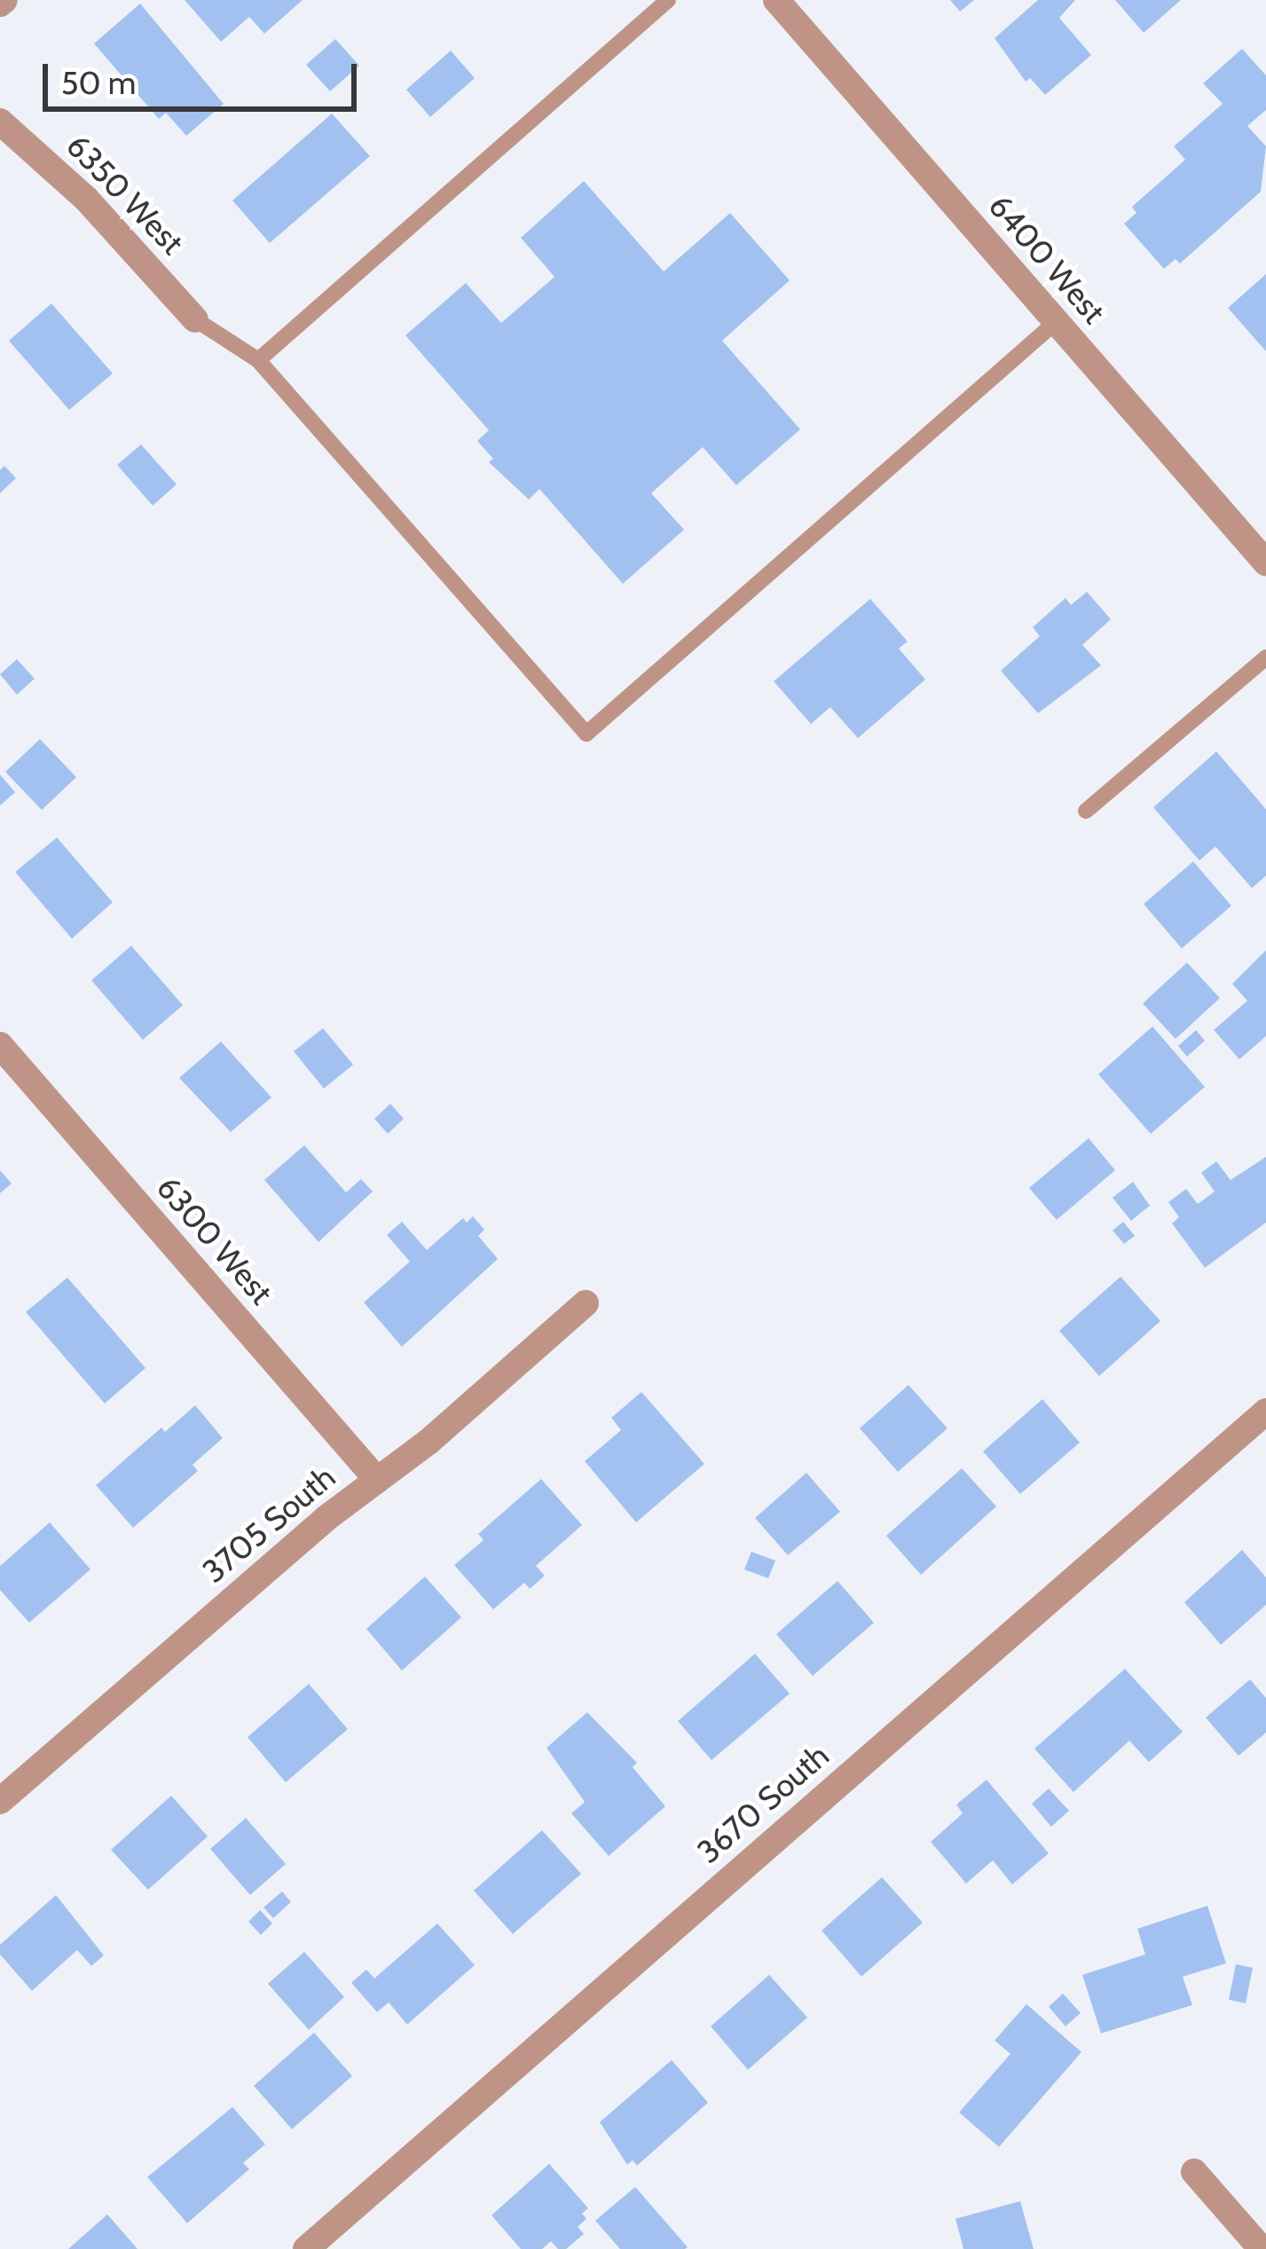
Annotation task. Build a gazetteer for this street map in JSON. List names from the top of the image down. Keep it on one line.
{"streets":{"street":["6350 West","6400 West","6300 West","3705 South","3670 South"]},"crossings":[["6300 West","3705 South"]],"scale_bar":"50 m"}
